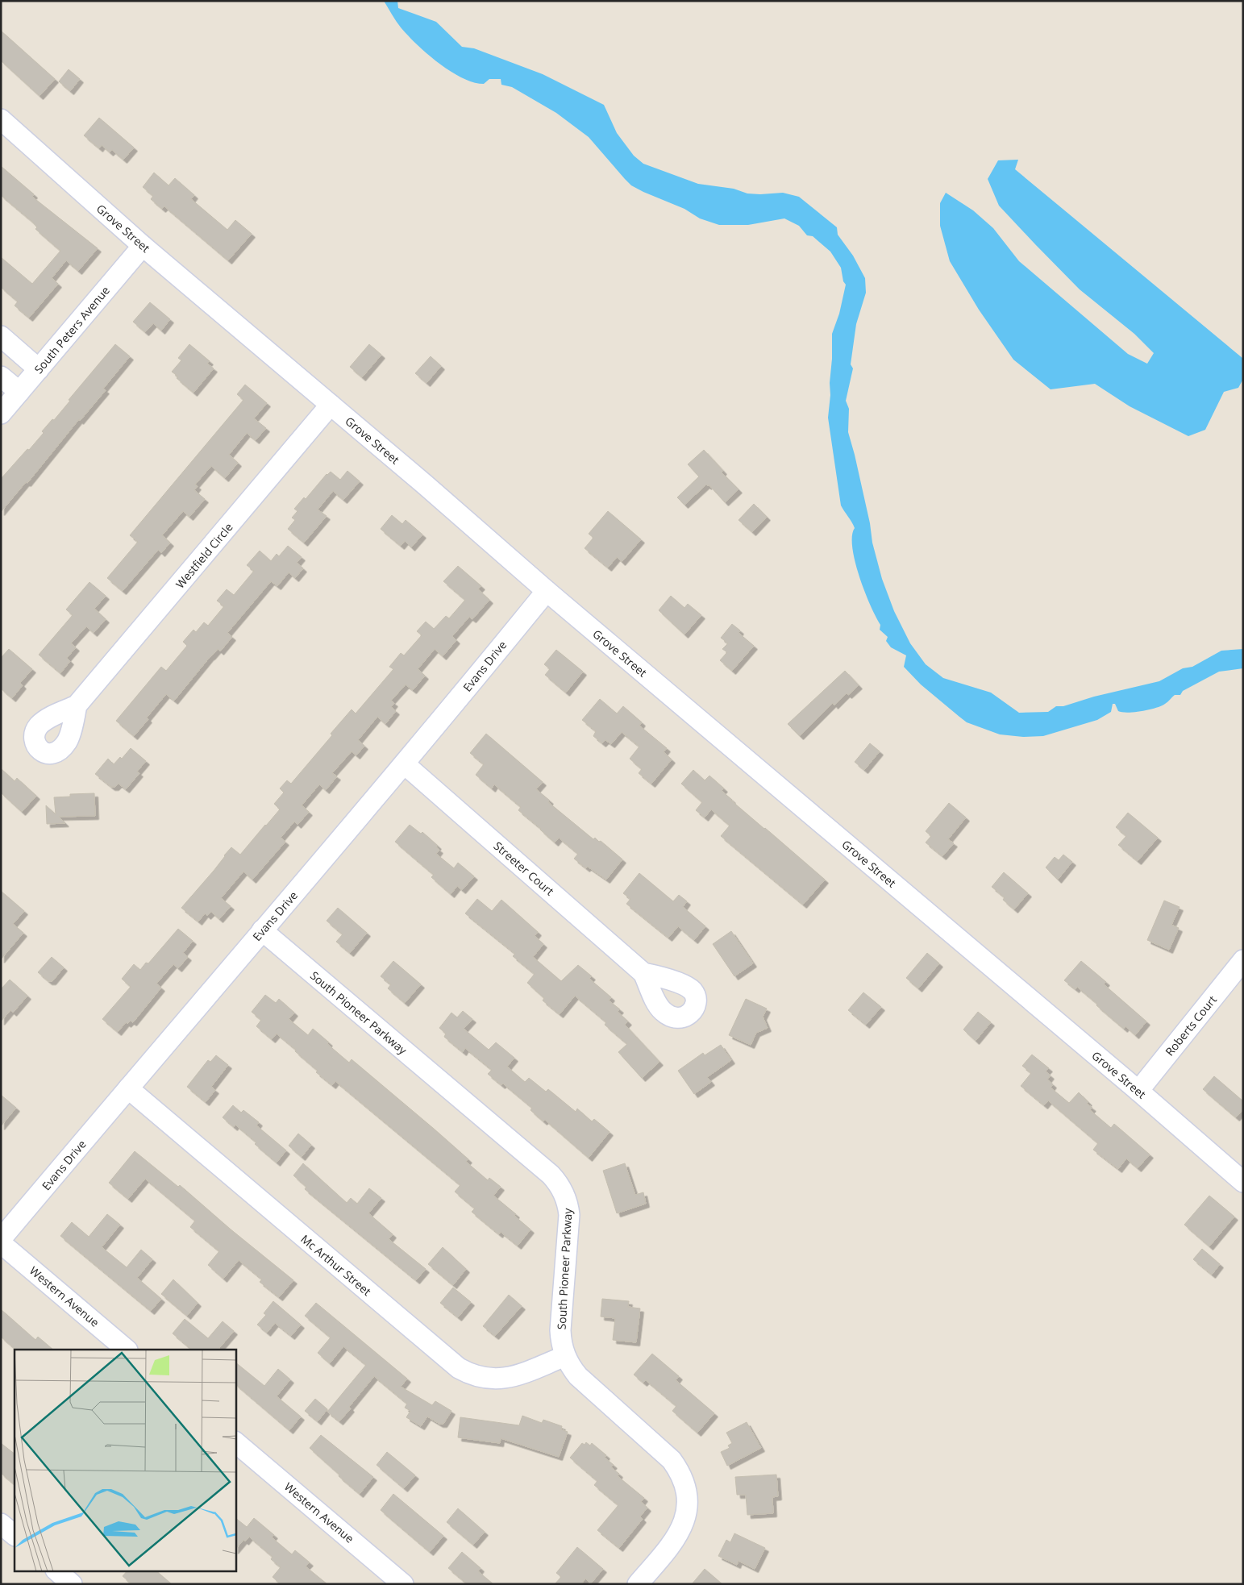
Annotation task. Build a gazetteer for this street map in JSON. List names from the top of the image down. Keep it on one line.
{"streets":{"street":["Grove Street","South Peters Avenue","Westfield Circle","Evans Drive","Streeter Court","South Pioneer Parkway","Roberts Court","Mc Arthur Street","Western Avenue"]},"crossings":[["Grove Street","South Peters Avenue"],["Grove Street","Westfield Circle"],["Grove Street","Evans Drive"],["Grove Street","Roberts Court"],["Evans Drive","Streeter Court"],["Evans Drive","South Pioneer Parkway"],["Evans Drive","Mc Arthur Street"],["South Pioneer Parkway","Mc Arthur Street"]]}
